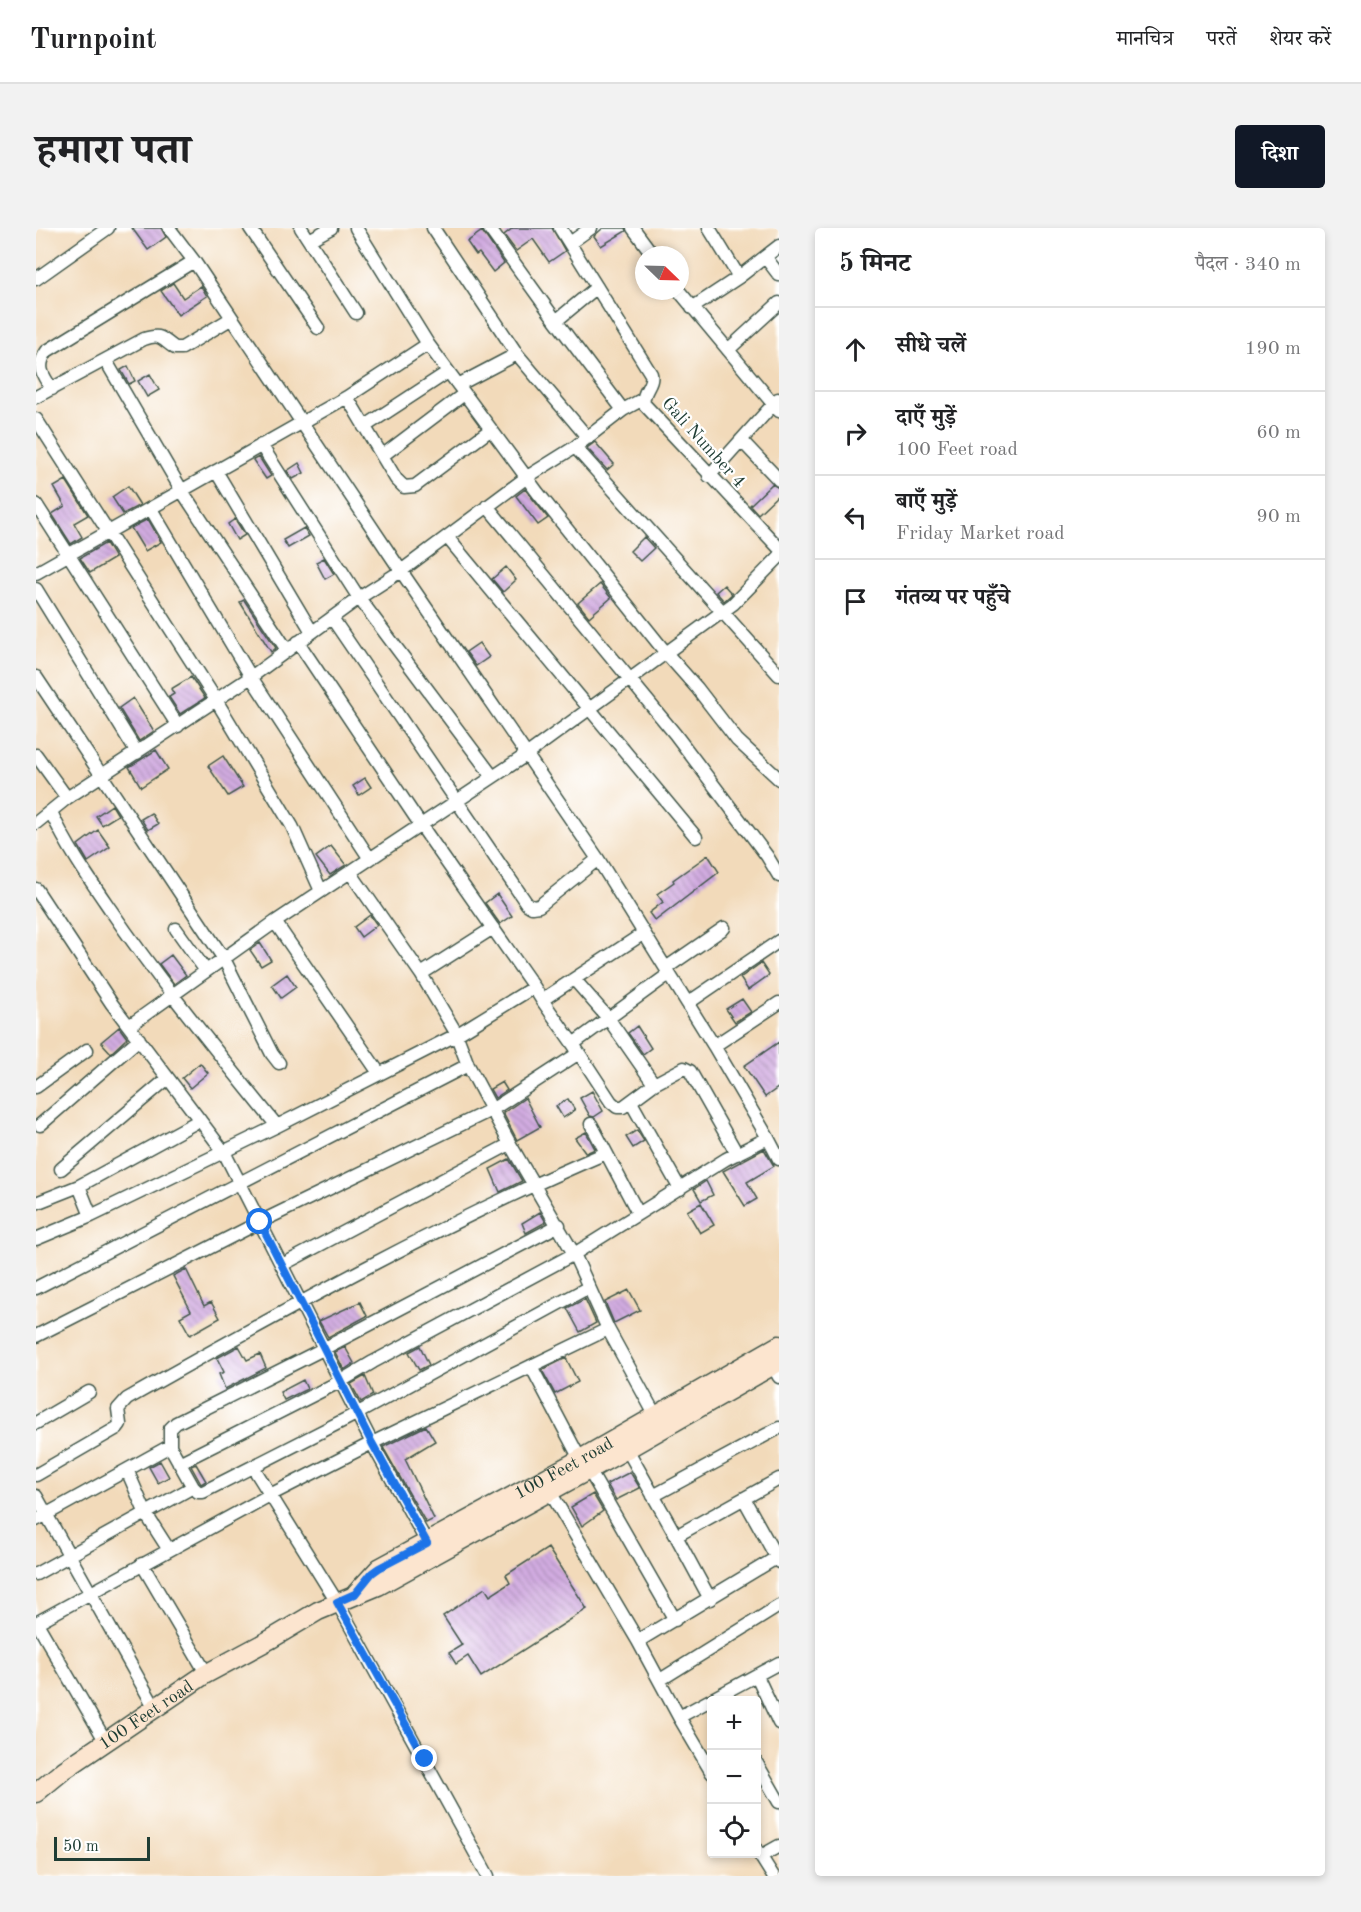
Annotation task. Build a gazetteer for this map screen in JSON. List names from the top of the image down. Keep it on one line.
{"streets":{"street":["Gali Number 4","100 Feet road"]},"scale_bar":"50 m","north":"bottom right","page":{"header":"Turnpoint","nav":["मानचित्र","परतें","शेयर करें"],"title":"हमारा पता","buttons":"दिशा","heading":["5 मिनट","पैदल · 340 m"],"list":[["सीधे चलें","190 m"],["दाएँ मुड़ें","100 Feet road","60 m"],["बाएँ मुड़ें","Friday Market road","90 m"],"गंतव्य पर पहुँचे"],"map_buttons":["+","−"],"scale":"50 m"}}
